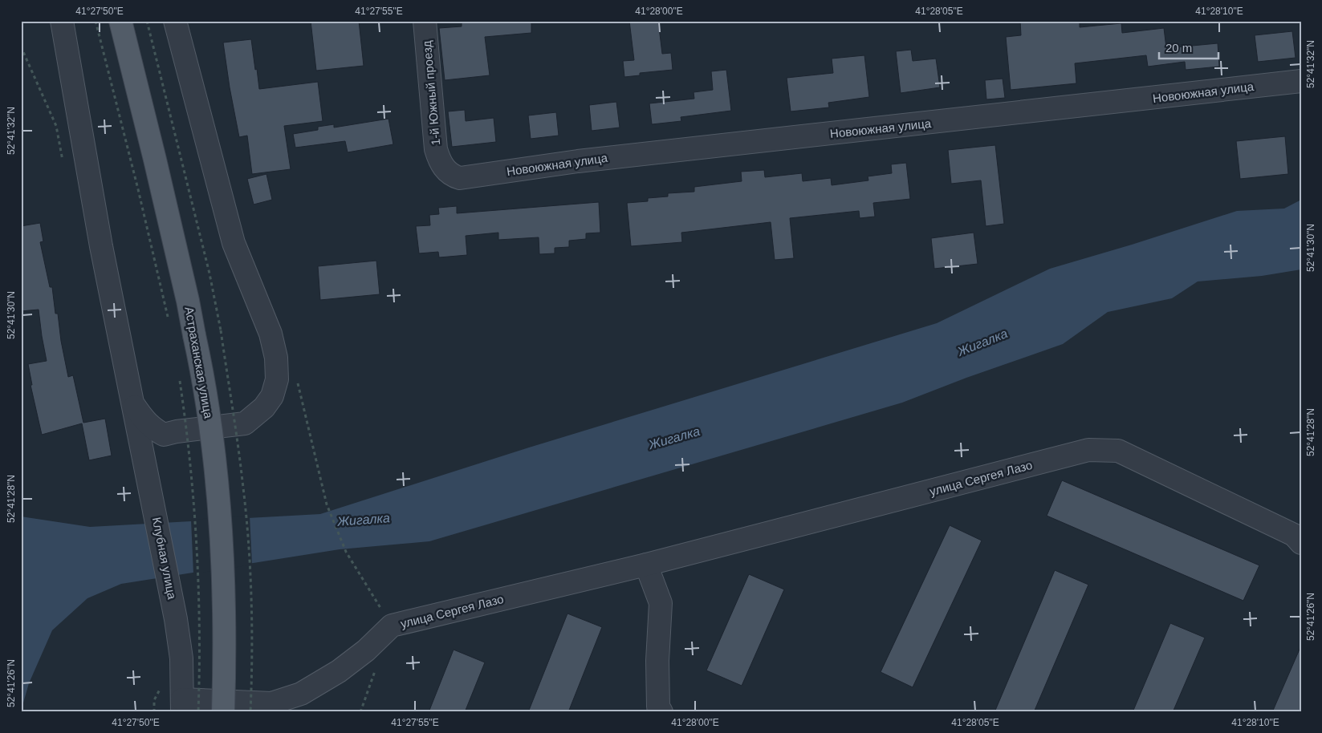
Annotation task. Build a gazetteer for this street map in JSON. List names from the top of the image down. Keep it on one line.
{"streets":{"main road":["Астраханская улица"],"street":["Новоюжная улица","1-й Южный проезд","улица Сергея Лазо","Клубная улица"]},"crossings":[["Новоюжная улица","1-й Южный проезд"],["улица Сергея Лазо","Клубная улица"]],"water":["Жигалка"],"scale_bar":"20 m","coordinates":["41°27'50\"E","41°27'55\"E","41°28'00\"E","41°28'05\"E","41°28'10\"E","52°41'32\"N","52°41'30\"N","52°41'28\"N","52°41'26\"N"]}
